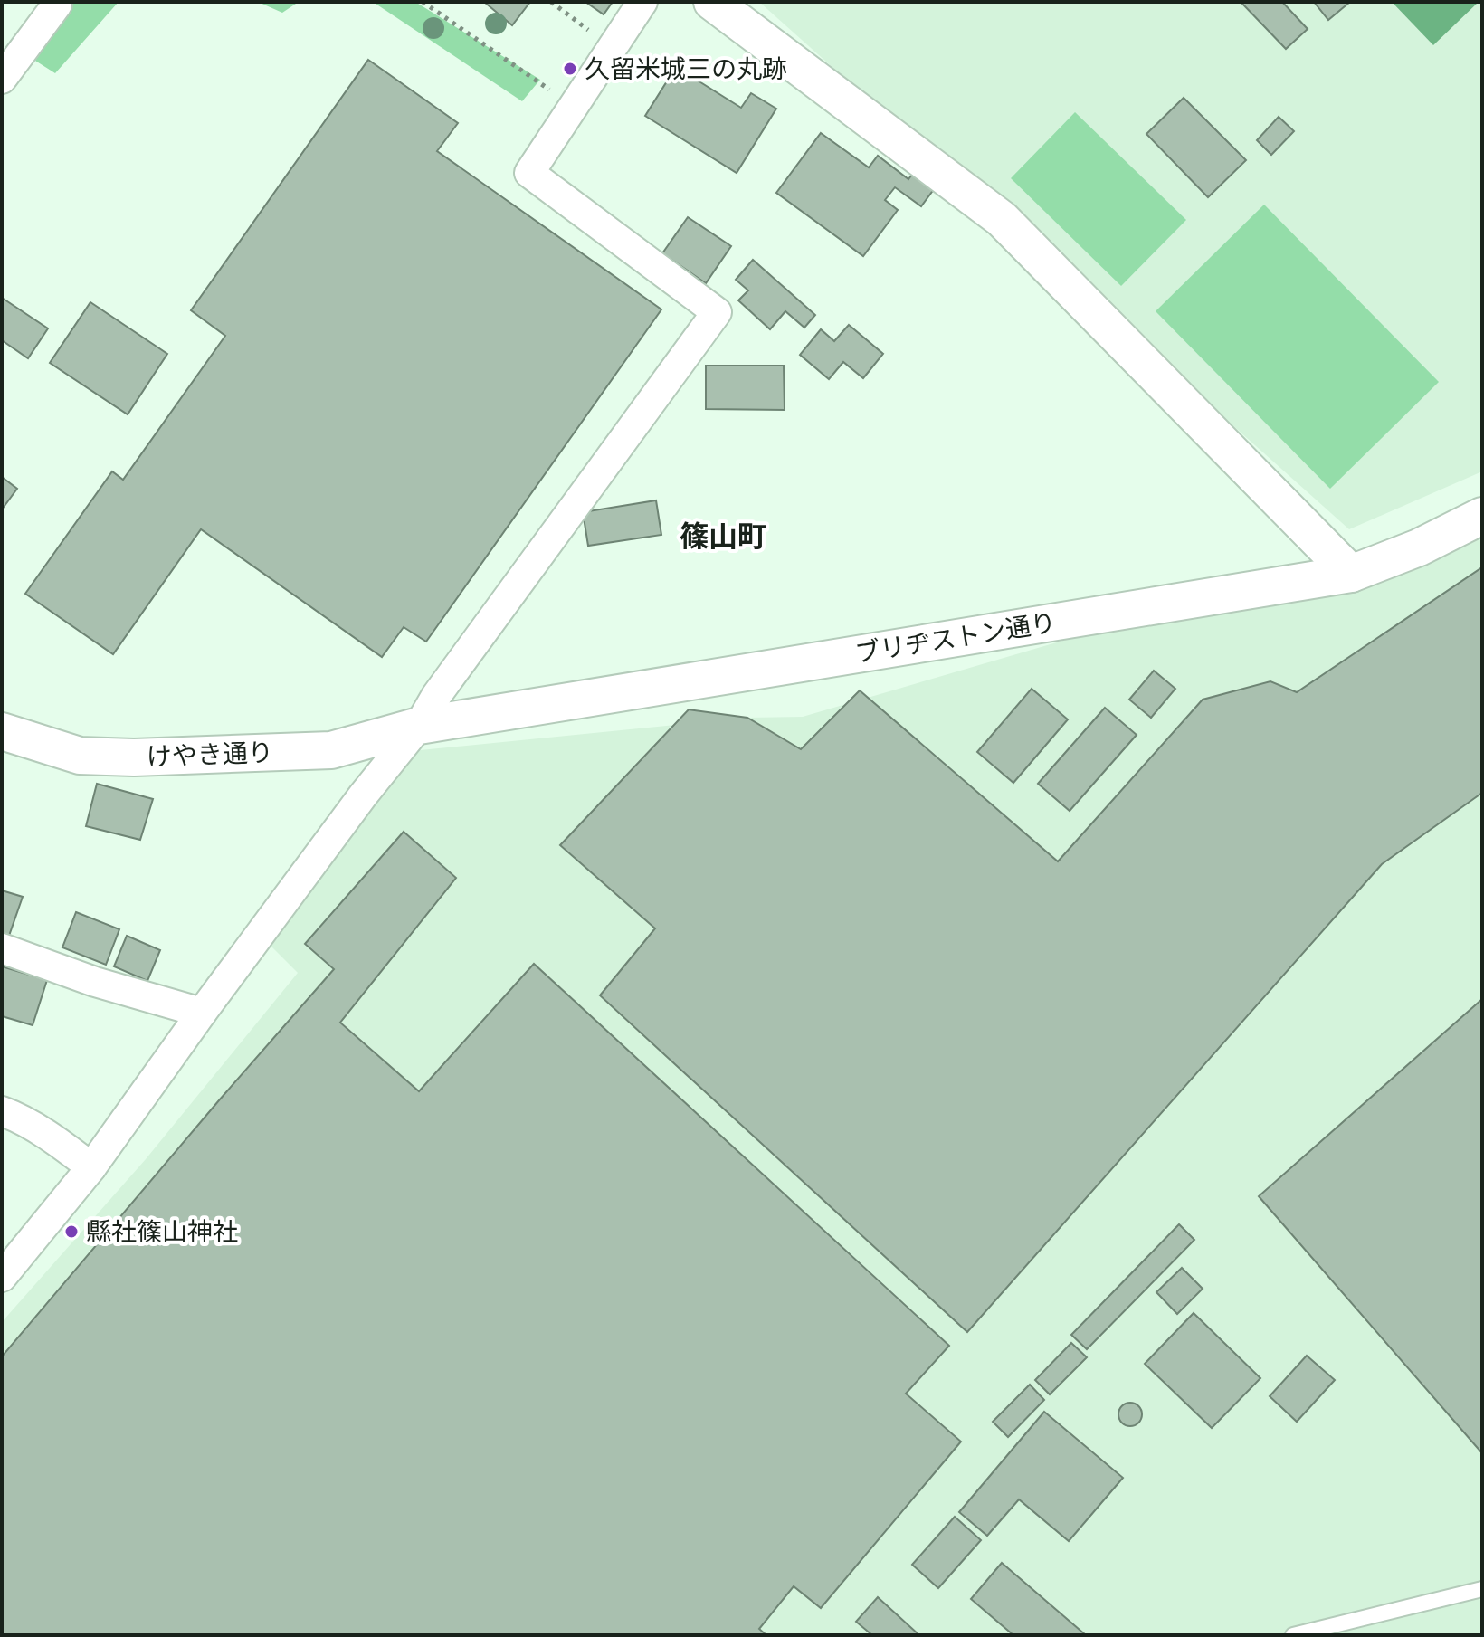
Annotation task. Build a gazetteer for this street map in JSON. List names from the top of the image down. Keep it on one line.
{"streets":{"street":["ブリヂストン通り","けやき通り"]},"crossings":[["ブリヂストン通り","けやき通り"]],"districts":["篠山町"],"places":["久留米城三の丸跡","縣社篠山神社"]}
